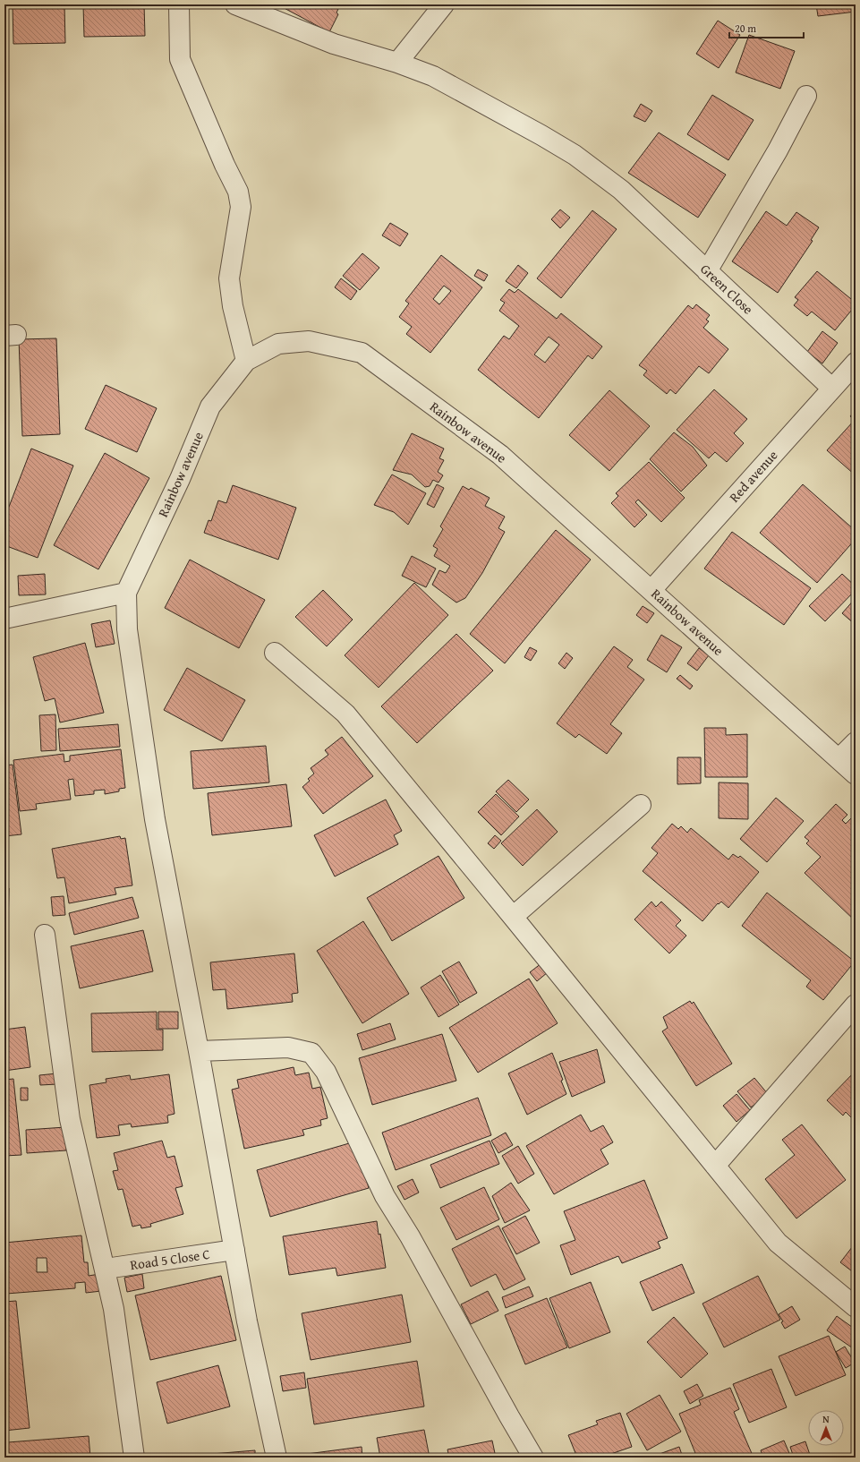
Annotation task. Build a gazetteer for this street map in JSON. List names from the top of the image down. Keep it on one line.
{"streets":{"street":["Green Close","Rainbow avenue","Red avenue","Road 5 Close C"]},"crossings":[["Green Close","Red avenue"],["Rainbow avenue","Red avenue"]],"scale_bar":"20 m","north":"top"}
